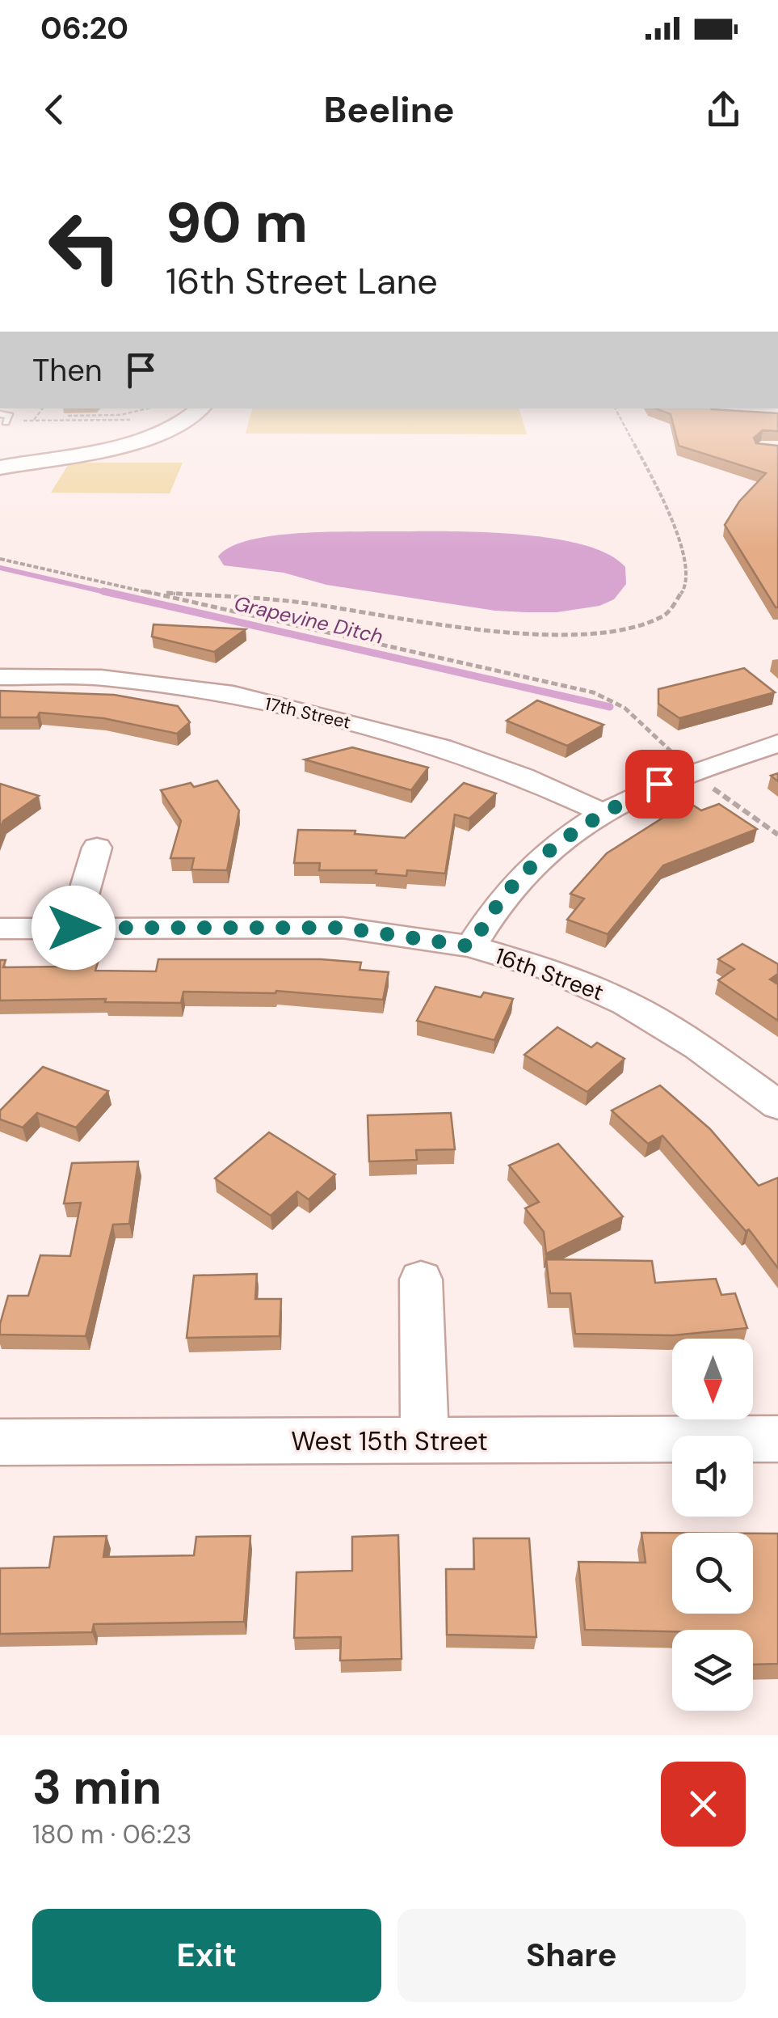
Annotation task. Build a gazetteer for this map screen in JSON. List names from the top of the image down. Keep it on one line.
{"streets":{"street":["17th Street","16th Street","West 15th Street"]},"water":["Grapevine Ditch"],"north":"bottom","page":{"status":"06:20","header":"Beeline","turn":["90 m","16th Street Lane"],"then":"Then","heading":["3 min","180 m · 06:23"],"buttons":["Exit","Share"]}}
